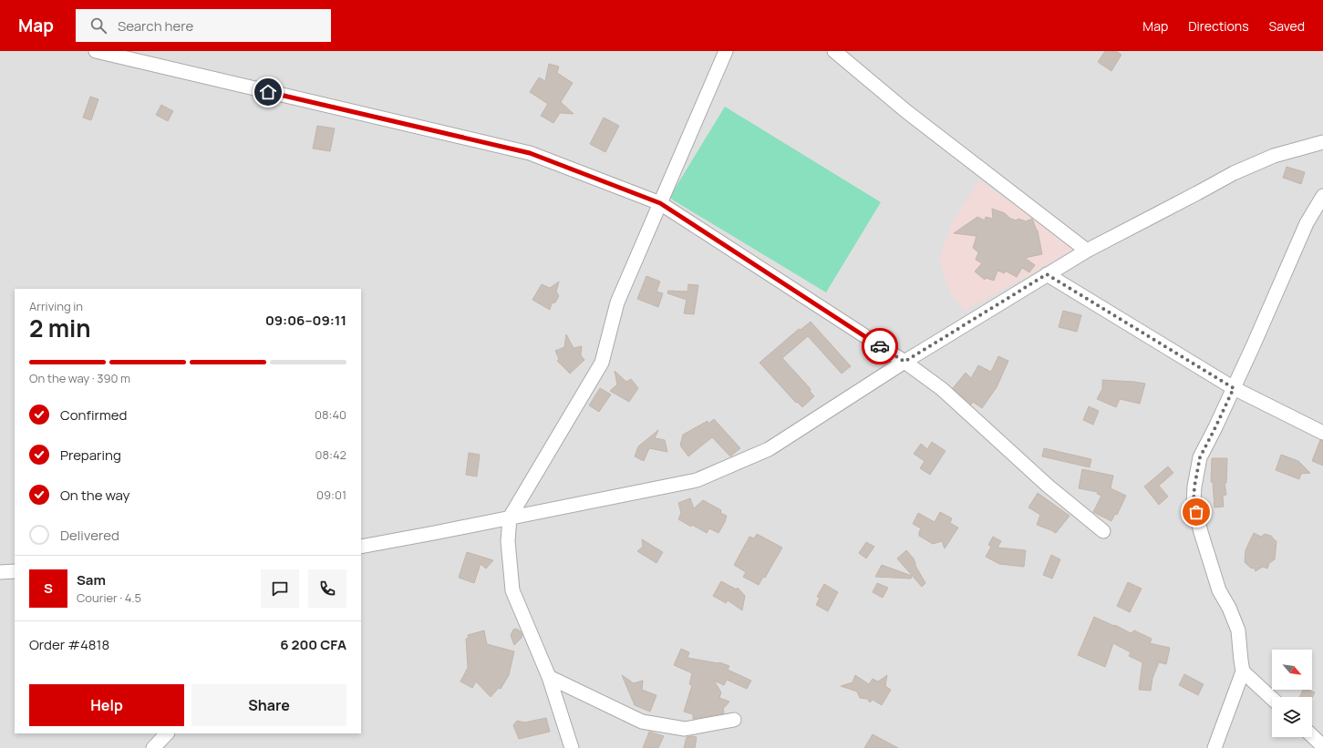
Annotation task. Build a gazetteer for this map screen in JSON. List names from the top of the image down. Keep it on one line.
{"north":"bottom right","page":{"header":"Map","search":"Search here","nav":["Map","Directions","Saved"],"heading":["2 min","Arriving in","09:06–09:11"],"panel":["Sam","Courier · 4.5","Order #4818","6 200 CFA"],"bar":"On the way · 390 m","list":[["Confirmed","08:40"],["Preparing","08:42"],["On the way","09:01"],"Delivered"],"round":"S","buttons":["Help","Share"]}}
